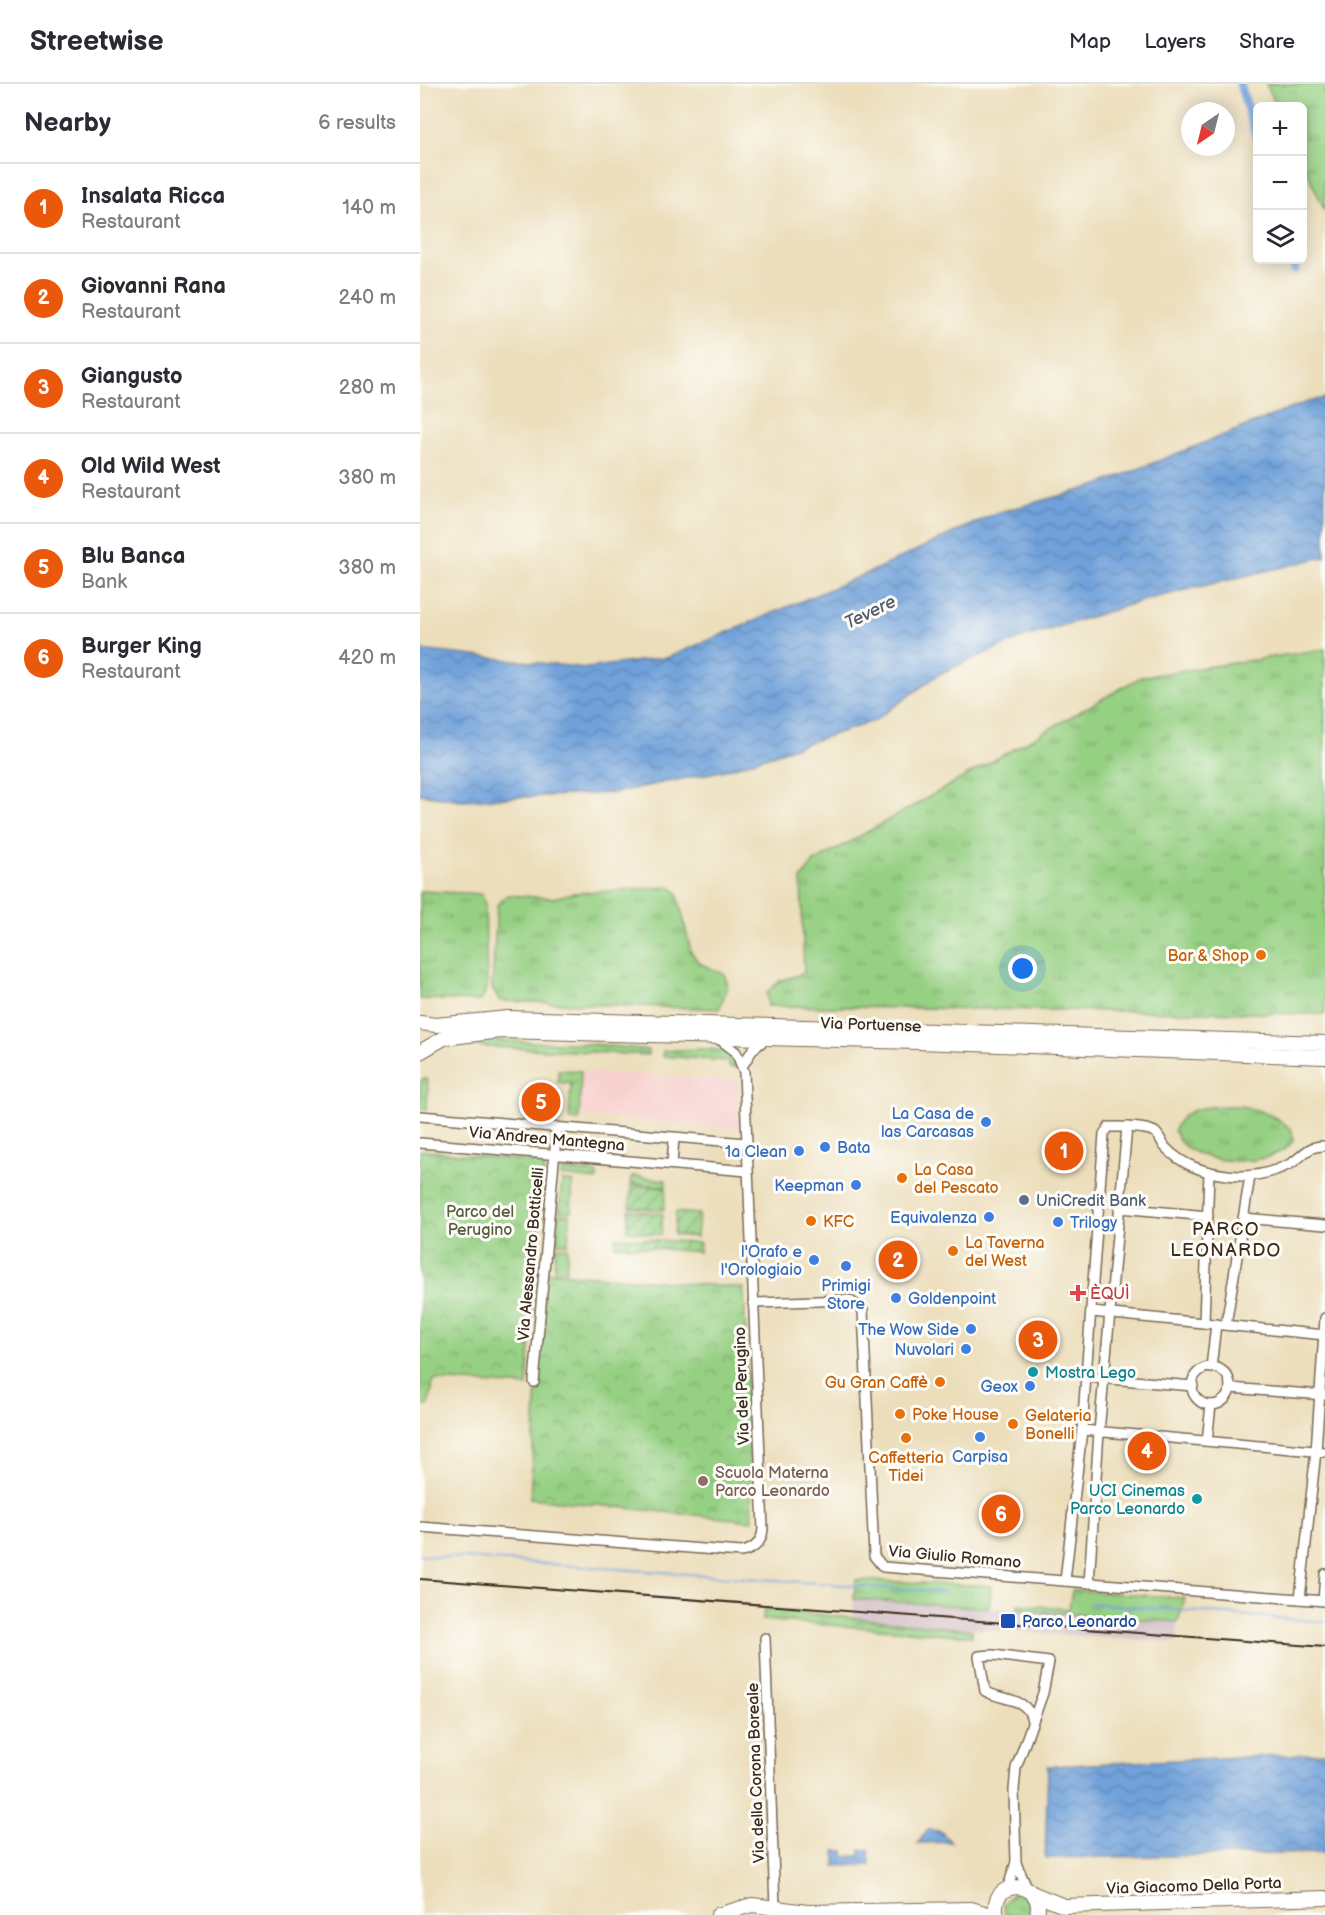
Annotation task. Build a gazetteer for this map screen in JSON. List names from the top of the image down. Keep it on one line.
{"streets":{"street":["Via Portuense","Via Andrea Mantegna","Via Alessandro Botticelli","Via del Perugino","Via Giulio Romano","Via della Corona Boreale","Via Giacomo Della Porta"]},"crossings":[["Via Andrea Mantegna","Via Alessandro Botticelli"],["Via Andrea Mantegna","Via del Perugino"],["Via del Perugino","Via Giulio Romano"]],"districts":["PARCO LEONARDO"],"water":["Tevere"],"parks":["Parco del Perugino"],"places":{"other":["Bar & Shop","La Casa de las Carcasas","Bata","1a Clean","La Casa del Pescato","Keepman","UniCredit Bank","Equivalenza","KFC","Trilogy","La Taverna del West","l'Orafo e l'Orologiaio","Primigi Store","Goldenpoint","The Wow Side","Nuvolari","Mostra Lego","Gu Gran Caffè","Geox","Poke House","Gelateria Bonelli","Carpisa","Caffetteria Tidei","Scuola Materna Parco Leonardo","UCI Cinemas Parco Leonardo"],"health":["ÈQUÌ"],"transit":["Parco Leonardo"]},"north":"bottom left","page":{"header":"Streetwise","nav":["Map","Layers","Share"],"heading":["Nearby","6 results"],"map_buttons":["+","−"],"list":[{"mark":"1","name":"Insalata Ricca","note":"Restaurant","value":"140 m"},{"mark":"2","name":"Giovanni Rana","note":"Restaurant","value":"240 m"},{"mark":"3","name":"Giangusto","note":"Restaurant","value":"280 m"},{"mark":"4","name":"Old Wild West","note":"Restaurant","value":"380 m"},{"mark":"5","name":"Blu Banca","note":"Bank","value":"380 m"},{"mark":"6","name":"Burger King","note":"Restaurant","value":"420 m"}],"pins":["5","1","2","3","4","6"]}}
